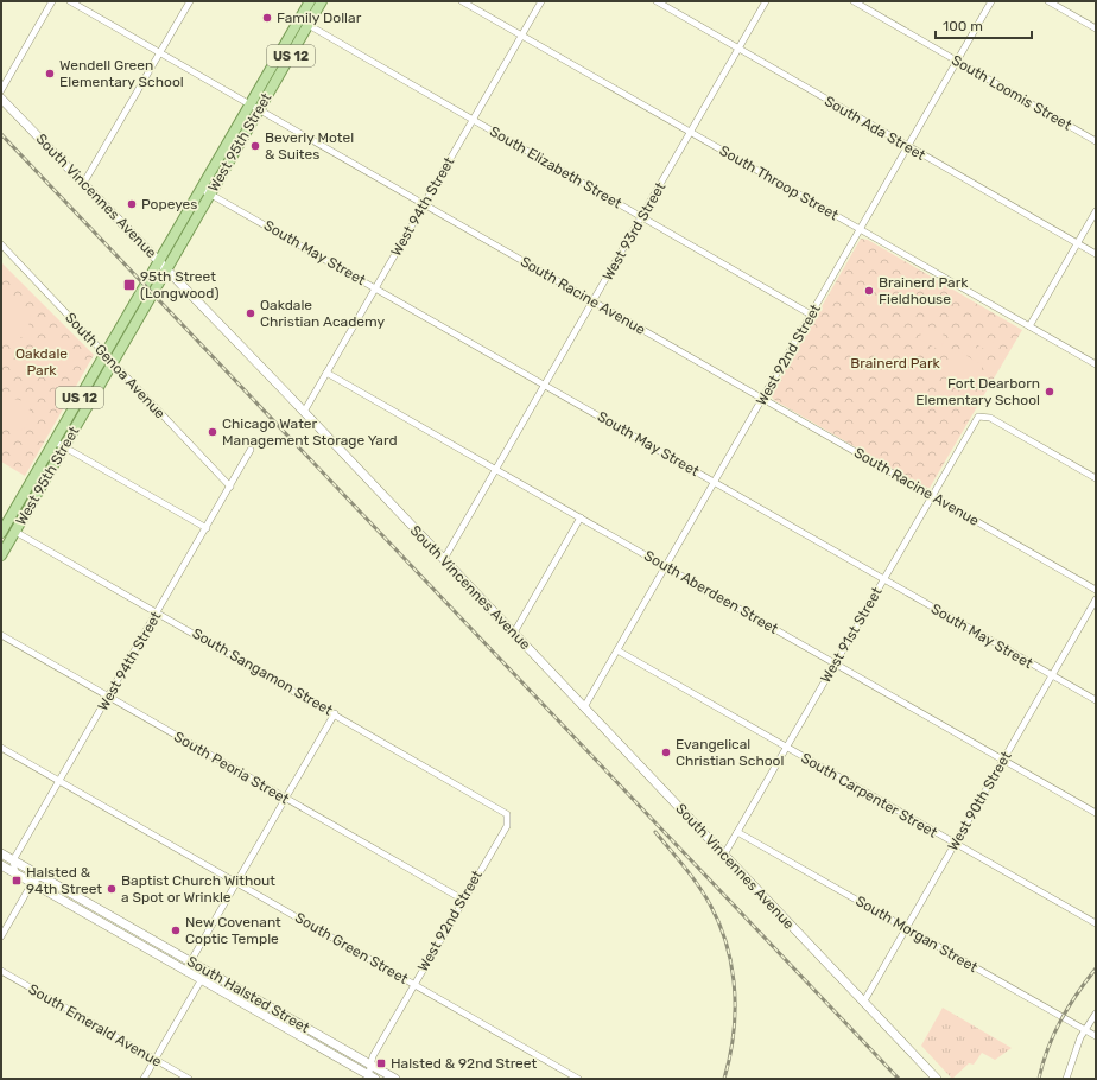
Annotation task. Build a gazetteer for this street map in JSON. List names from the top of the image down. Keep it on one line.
{"streets":{"main road":["US 12","West 95th Street","South Vincennes Avenue","South Halsted Street"],"street":["South Loomis Street","South Ada Street","South Elizabeth Street","South Throop Street","West 94th Street","West 93rd Street","South May Street","South Racine Avenue","West 92nd Street","South Genoa Avenue","South Aberdeen Street","West 91st Street","South Sangamon Street","South Peoria Street","South Carpenter Street","West 90th Street","South Morgan Street","South Green Street","South Emerald Avenue"]},"crossings":[["South Loomis Street","West 92nd Street"],["South Ada Street","West 93rd Street"],["South Ada Street","West 92nd Street"],["West 95th Street","South Elizabeth Street"],["West 95th Street","South Vincennes Avenue"],["West 95th Street","South May Street"],["West 95th Street","South Racine Avenue"],["West 95th Street","South Genoa Avenue"],["West 95th Street","South Sangamon Street"],["South Elizabeth Street","West 94th Street"],["South Elizabeth Street","West 93rd Street"],["South Elizabeth Street","West 92nd Street"],["South Throop Street","West 94th Street"],["South Throop Street","West 93rd Street"],["South Throop Street","West 92nd Street"],["South Vincennes Avenue","West 94th Street"],["South Vincennes Avenue","West 93rd Street"],["South Vincennes Avenue","West 92nd Street"],["South Vincennes Avenue","West 91st Street"],["South Vincennes Avenue","West 90th Street"],["West 94th Street","South May Street"],["West 94th Street","South Racine Avenue"],["West 94th Street","South Genoa Avenue"],["West 94th Street","South Aberdeen Street"],["West 94th Street","South Sangamon Street"],["West 94th Street","South Peoria Street"],["West 94th Street","South Green Street"],["West 94th Street","South Halsted Street"],["West 93rd Street","South May Street"],["West 93rd Street","South Racine Avenue"],["West 93rd Street","South Aberdeen Street"],["South May Street","West 92nd Street"],["South May Street","West 91st Street"],["South May Street","West 90th Street"],["South Racine Avenue","West 92nd Street"],["South Racine Avenue","West 91st Street"],["West 92nd Street","South Aberdeen Street"],["West 92nd Street","South Sangamon Street"],["West 92nd Street","South Peoria Street"],["West 92nd Street","South Carpenter Street"],["West 92nd Street","South Green Street"],["West 92nd Street","South Halsted Street"],["South Aberdeen Street","West 91st Street"],["South Aberdeen Street","West 90th Street"],["West 91st Street","South Carpenter Street"],["West 91st Street","South Morgan Street"],["South Carpenter Street","West 90th Street"],["West 90th Street","South Morgan Street"]],"parks":["Oakdale Park","Brainerd Park"],"places":{"other":["Family Dollar","Wendell Green Elementary School","Beverly Motel & Suites","Popeyes","Brainerd Park Fieldhouse","Oakdale Christian Academy","Fort Dearborn Elementary School","Chicago Water Management Storage Yard","Evangelical Christian School","Baptist Church Without a Spot or Wrinkle","New Covenant Coptic Temple"],"transit":["95th Street (Longwood)","Halsted & 94th Street","Halsted & 92nd Street"]},"scale_bar":"100 m"}
